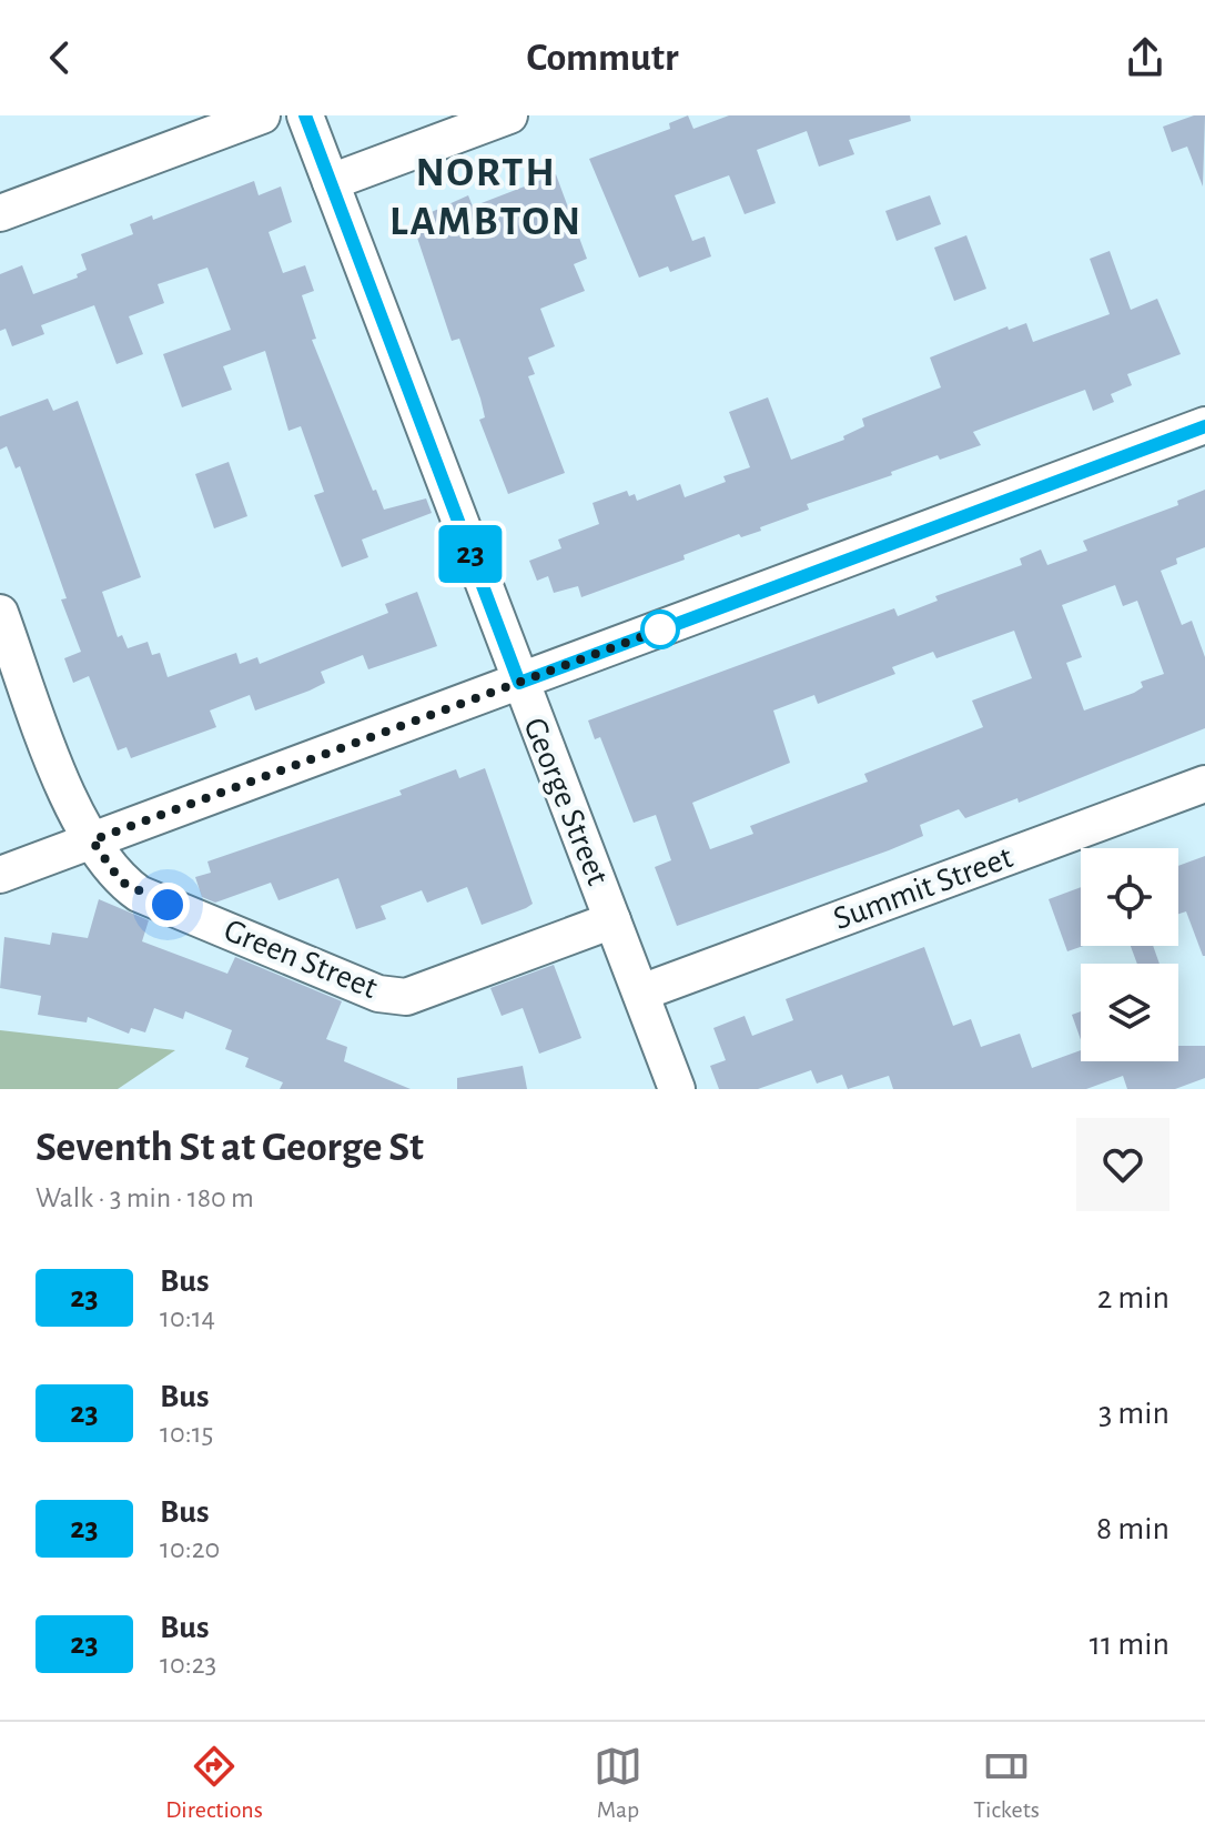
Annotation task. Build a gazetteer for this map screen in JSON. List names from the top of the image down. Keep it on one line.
{"streets":{"street":["George Street","Summit Street","Green Street"]},"crossings":[["George Street","Summit Street"],["George Street","Green Street"]],"districts":["NORTH LAMBTON"],"lines":["bus line 23"],"page":{"header":"Commutr","on_map":"23","heading":["Seventh St at George St","Walk · 3 min · 180 m"],"list":[{"mark":"23","name":"Bus","note":"10:14","value":"2 min"},{"mark":"23","name":"Bus","note":"10:15","value":"3 min"},{"mark":"23","name":"Bus","note":"10:20","value":"8 min"},{"mark":"23","name":"Bus","note":"10:23","value":"11 min"}],"tabs":["Directions","Map","Tickets"]}}
